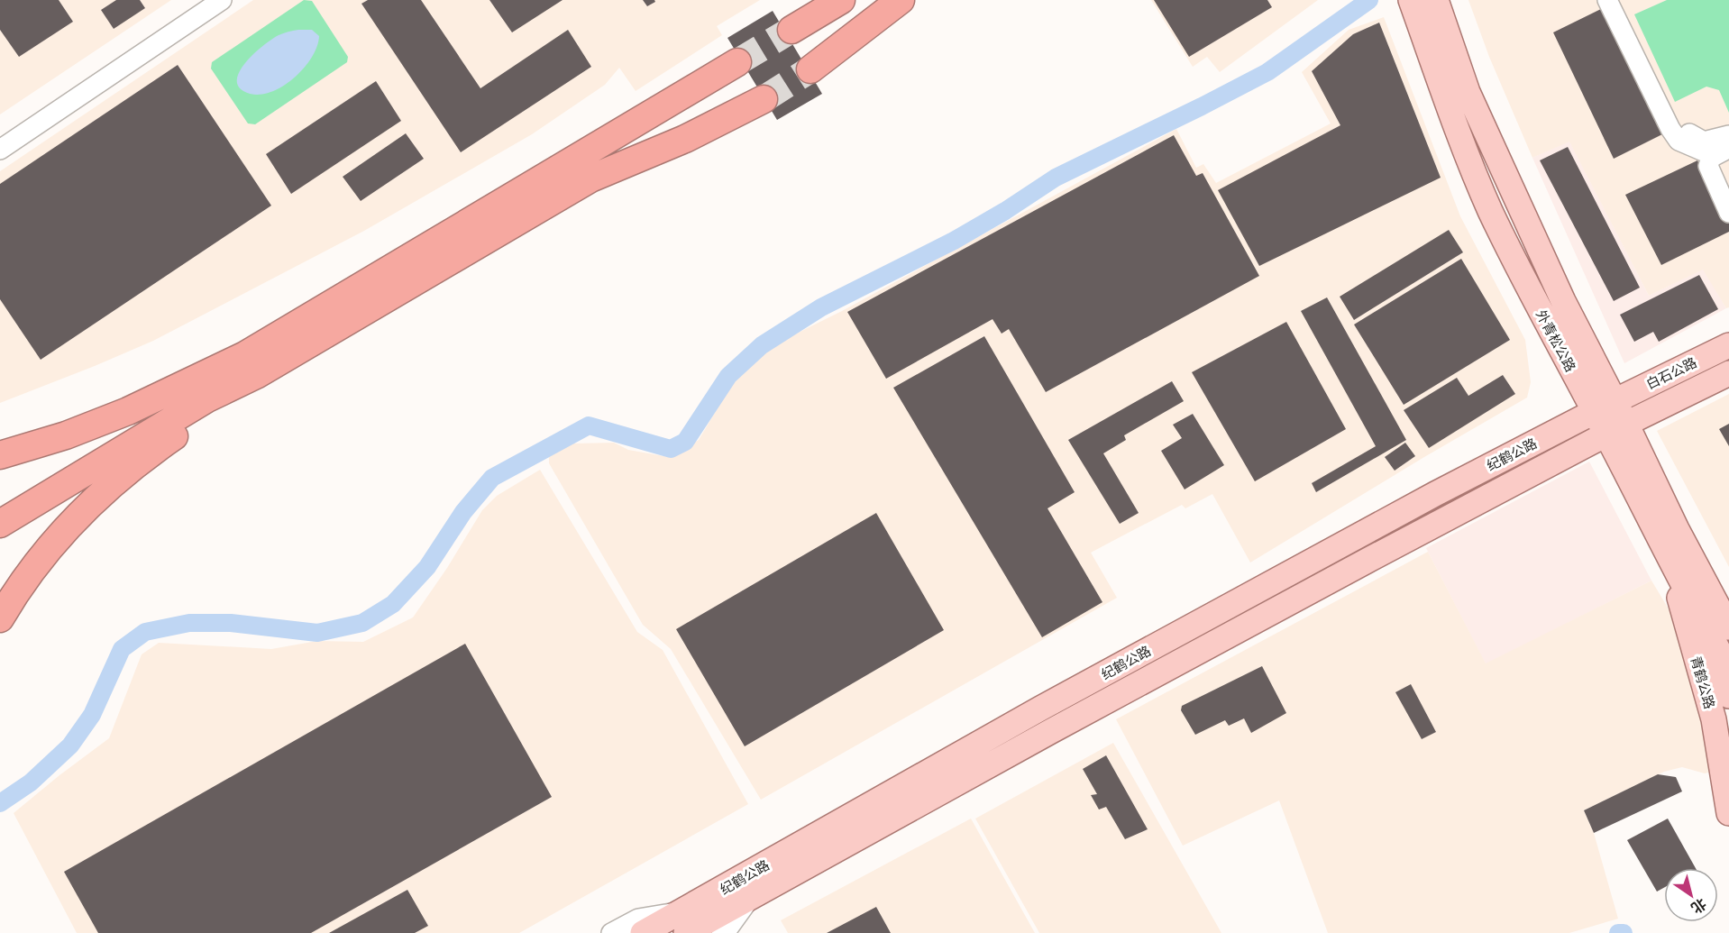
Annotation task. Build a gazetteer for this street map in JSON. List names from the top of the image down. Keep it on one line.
{"streets":{"main road":["外青松公路","白石公路","纪鹤公路","青鹤公路"]},"crossings":[["外青松公路","白石公路"],["外青松公路","纪鹤公路"],["外青松公路","青鹤公路"],["白石公路","纪鹤公路"]],"north":"bottom right"}
